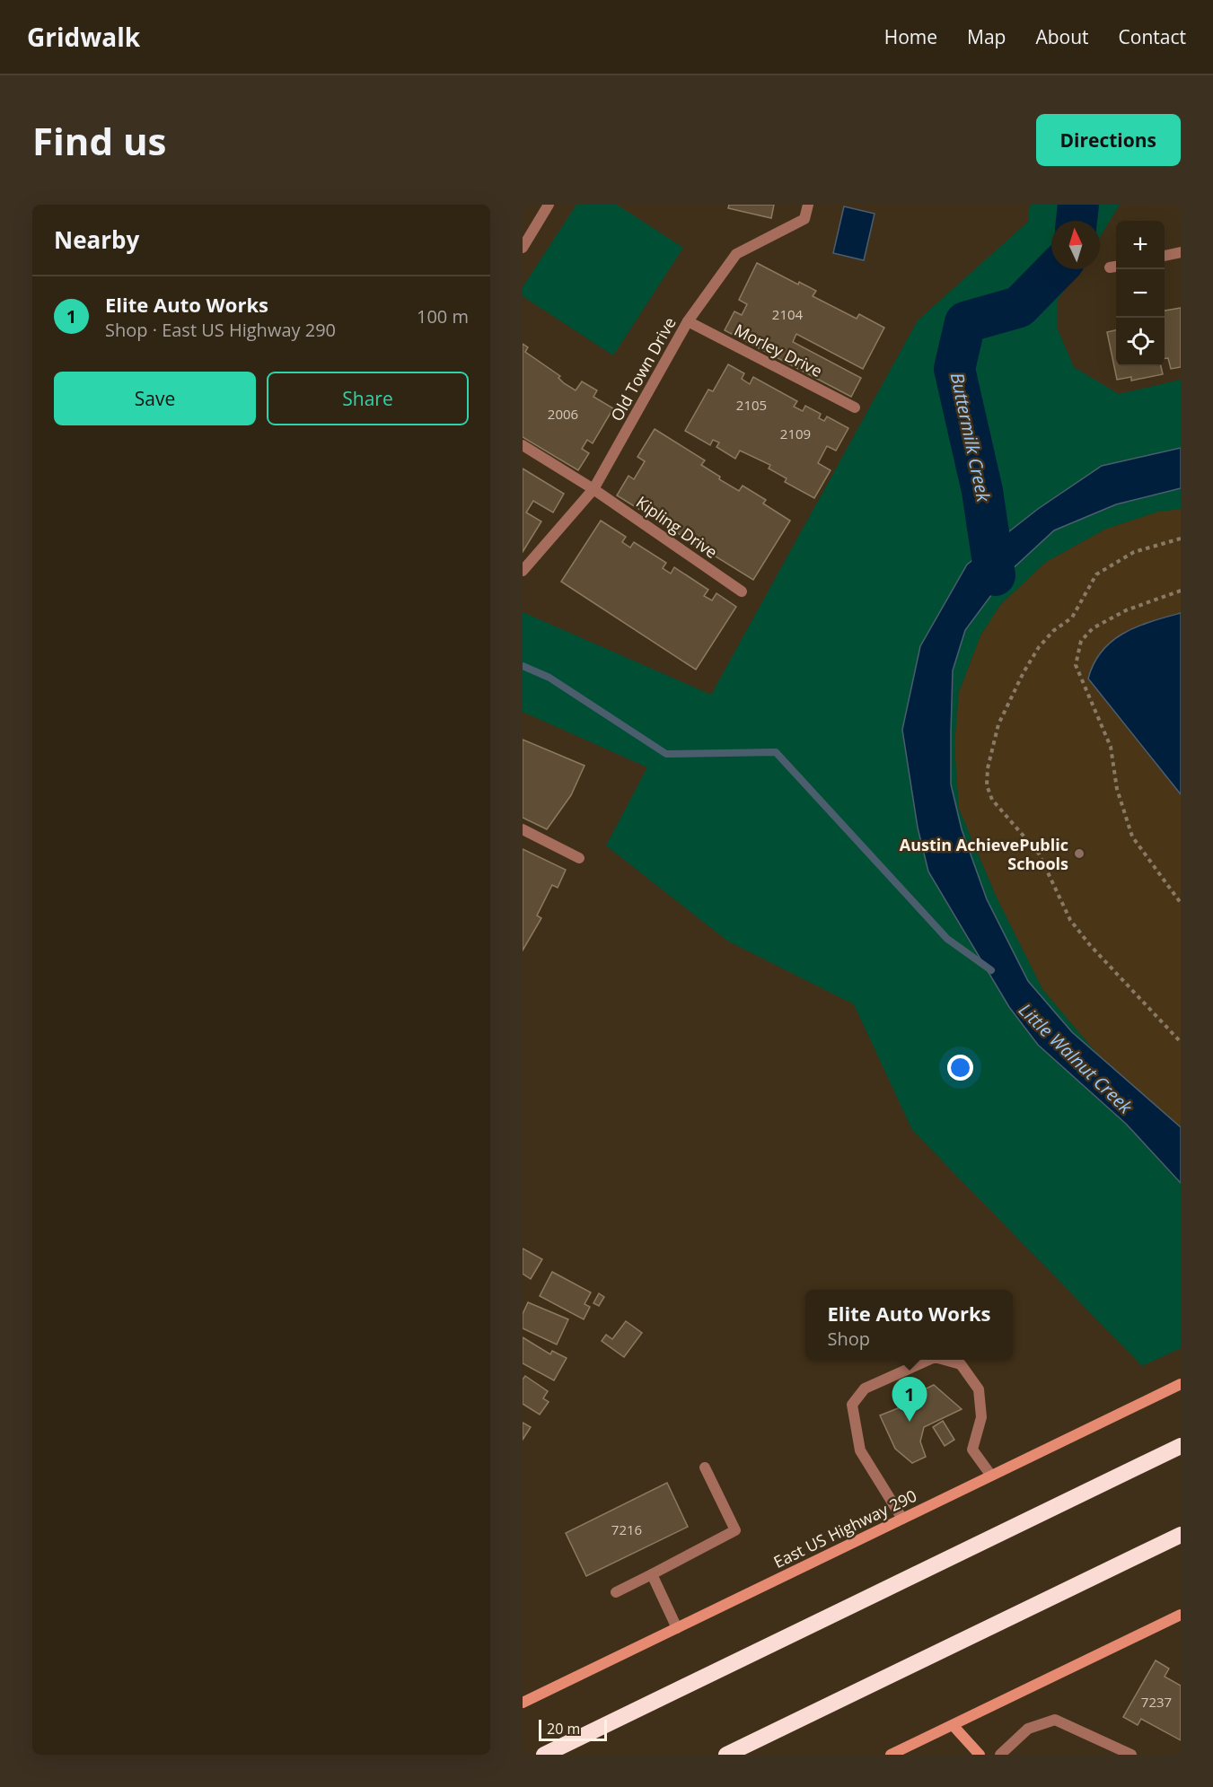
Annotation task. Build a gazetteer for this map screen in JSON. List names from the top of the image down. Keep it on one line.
{"streets":{"main road":["East US Highway 290"],"street":["Morley Drive","Old Town Drive","Kipling Drive"]},"crossings":[["Morley Drive","Old Town Drive"],["Old Town Drive","Kipling Drive"]],"water":["Buttermilk Creek","Little Walnut Creek"],"places":["Austin AchievePublic Schools"],"house_numbers":["2104","2105","2006","2109","7216","7237"],"scale_bar":"20 m","north":"top","page":{"header":"Gridwalk","nav":["Home","Map","About","Contact"],"buttons":["Directions",["Save","Share"]],"title":"Find us","heading":"Nearby","map_buttons":["+","−"],"list":[{"mark":"1","name":"Elite Auto Works","note":"Shop · East US Highway 290","value":"100 m"}],"popup":["Elite Auto Works","Shop"],"pins":"1","scale":"20 m"}}
